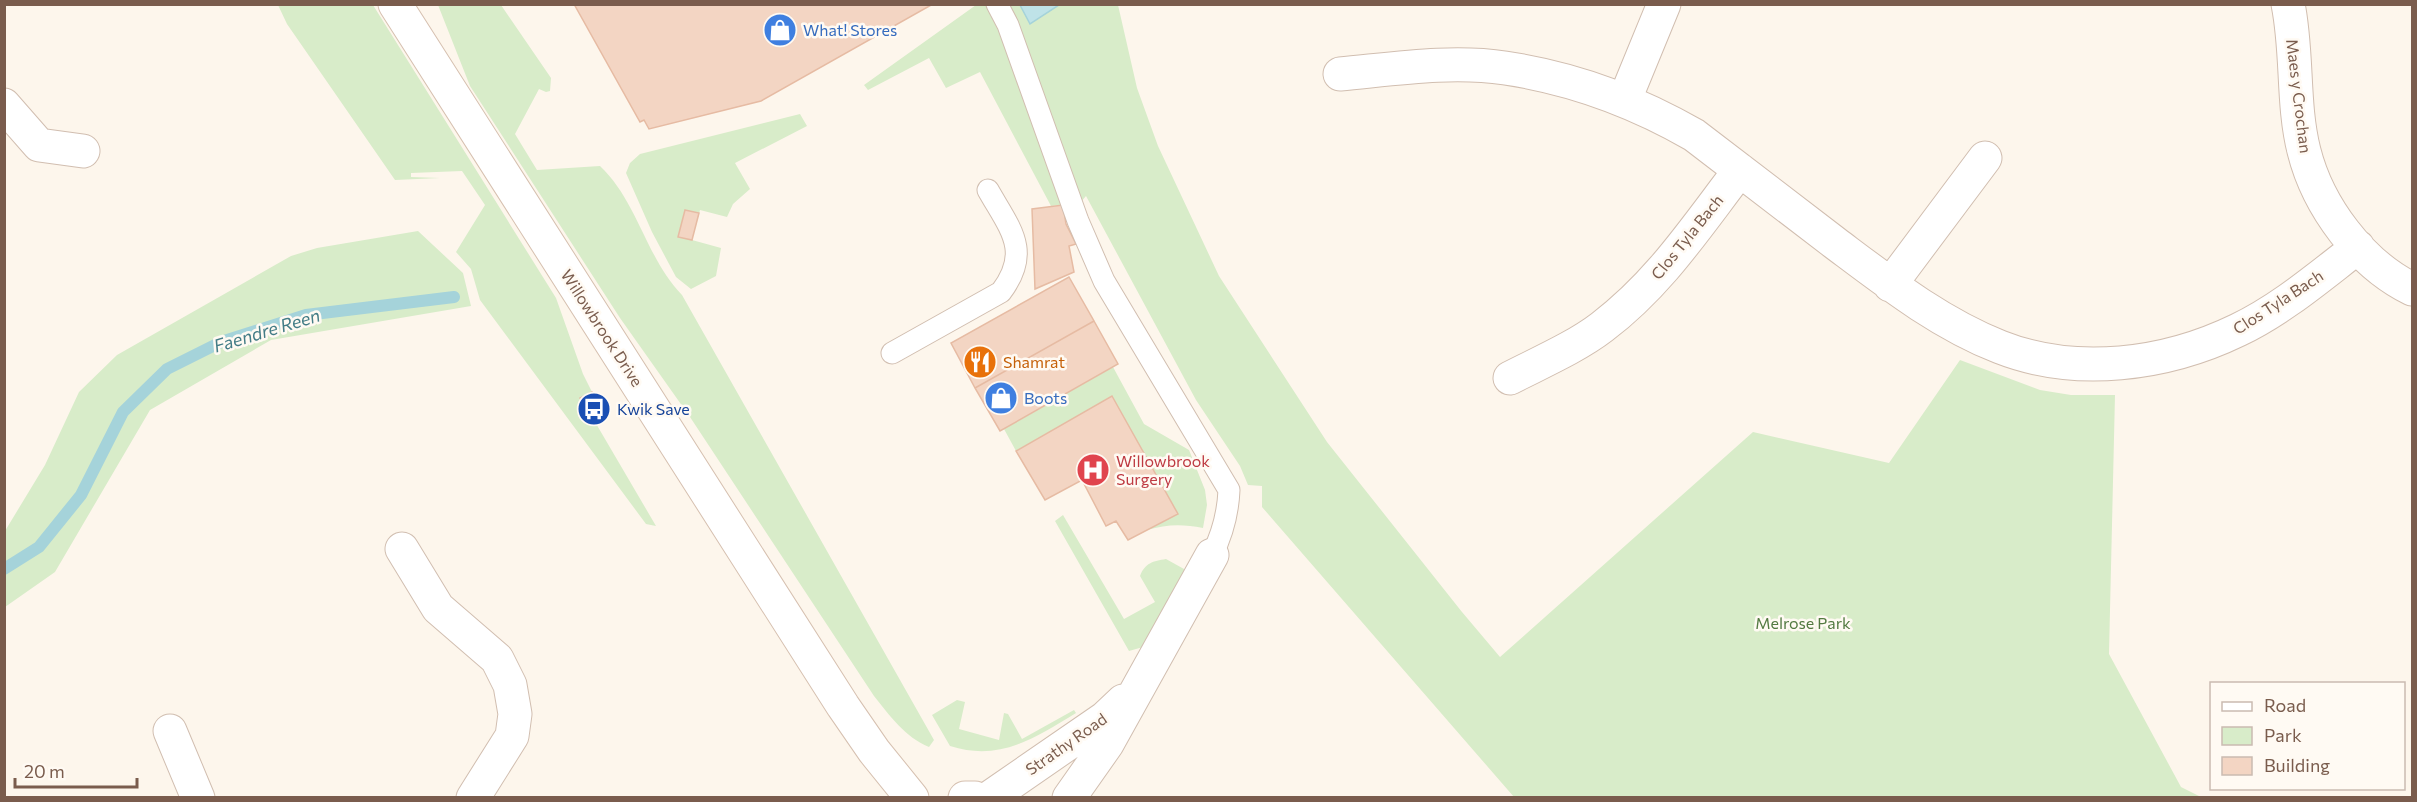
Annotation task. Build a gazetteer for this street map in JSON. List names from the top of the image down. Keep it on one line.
{"streets":{"street":["Maes y Crochan","Clos Tyla Bach","Willowbrook Drive","Strathy Road"]},"crossings":[["Maes y Crochan","Clos Tyla Bach"]],"water":["Faendre Reen"],"parks":["Melrose Park"],"places":{"shop":["What! Stores","Boots"],"restaurant":["Shamrat"],"bus stop":["Kwik Save"],"hospital":["Willowbrook Surgery"]},"legend":["Road","Park","Building"],"scale_bar":"20 m"}
